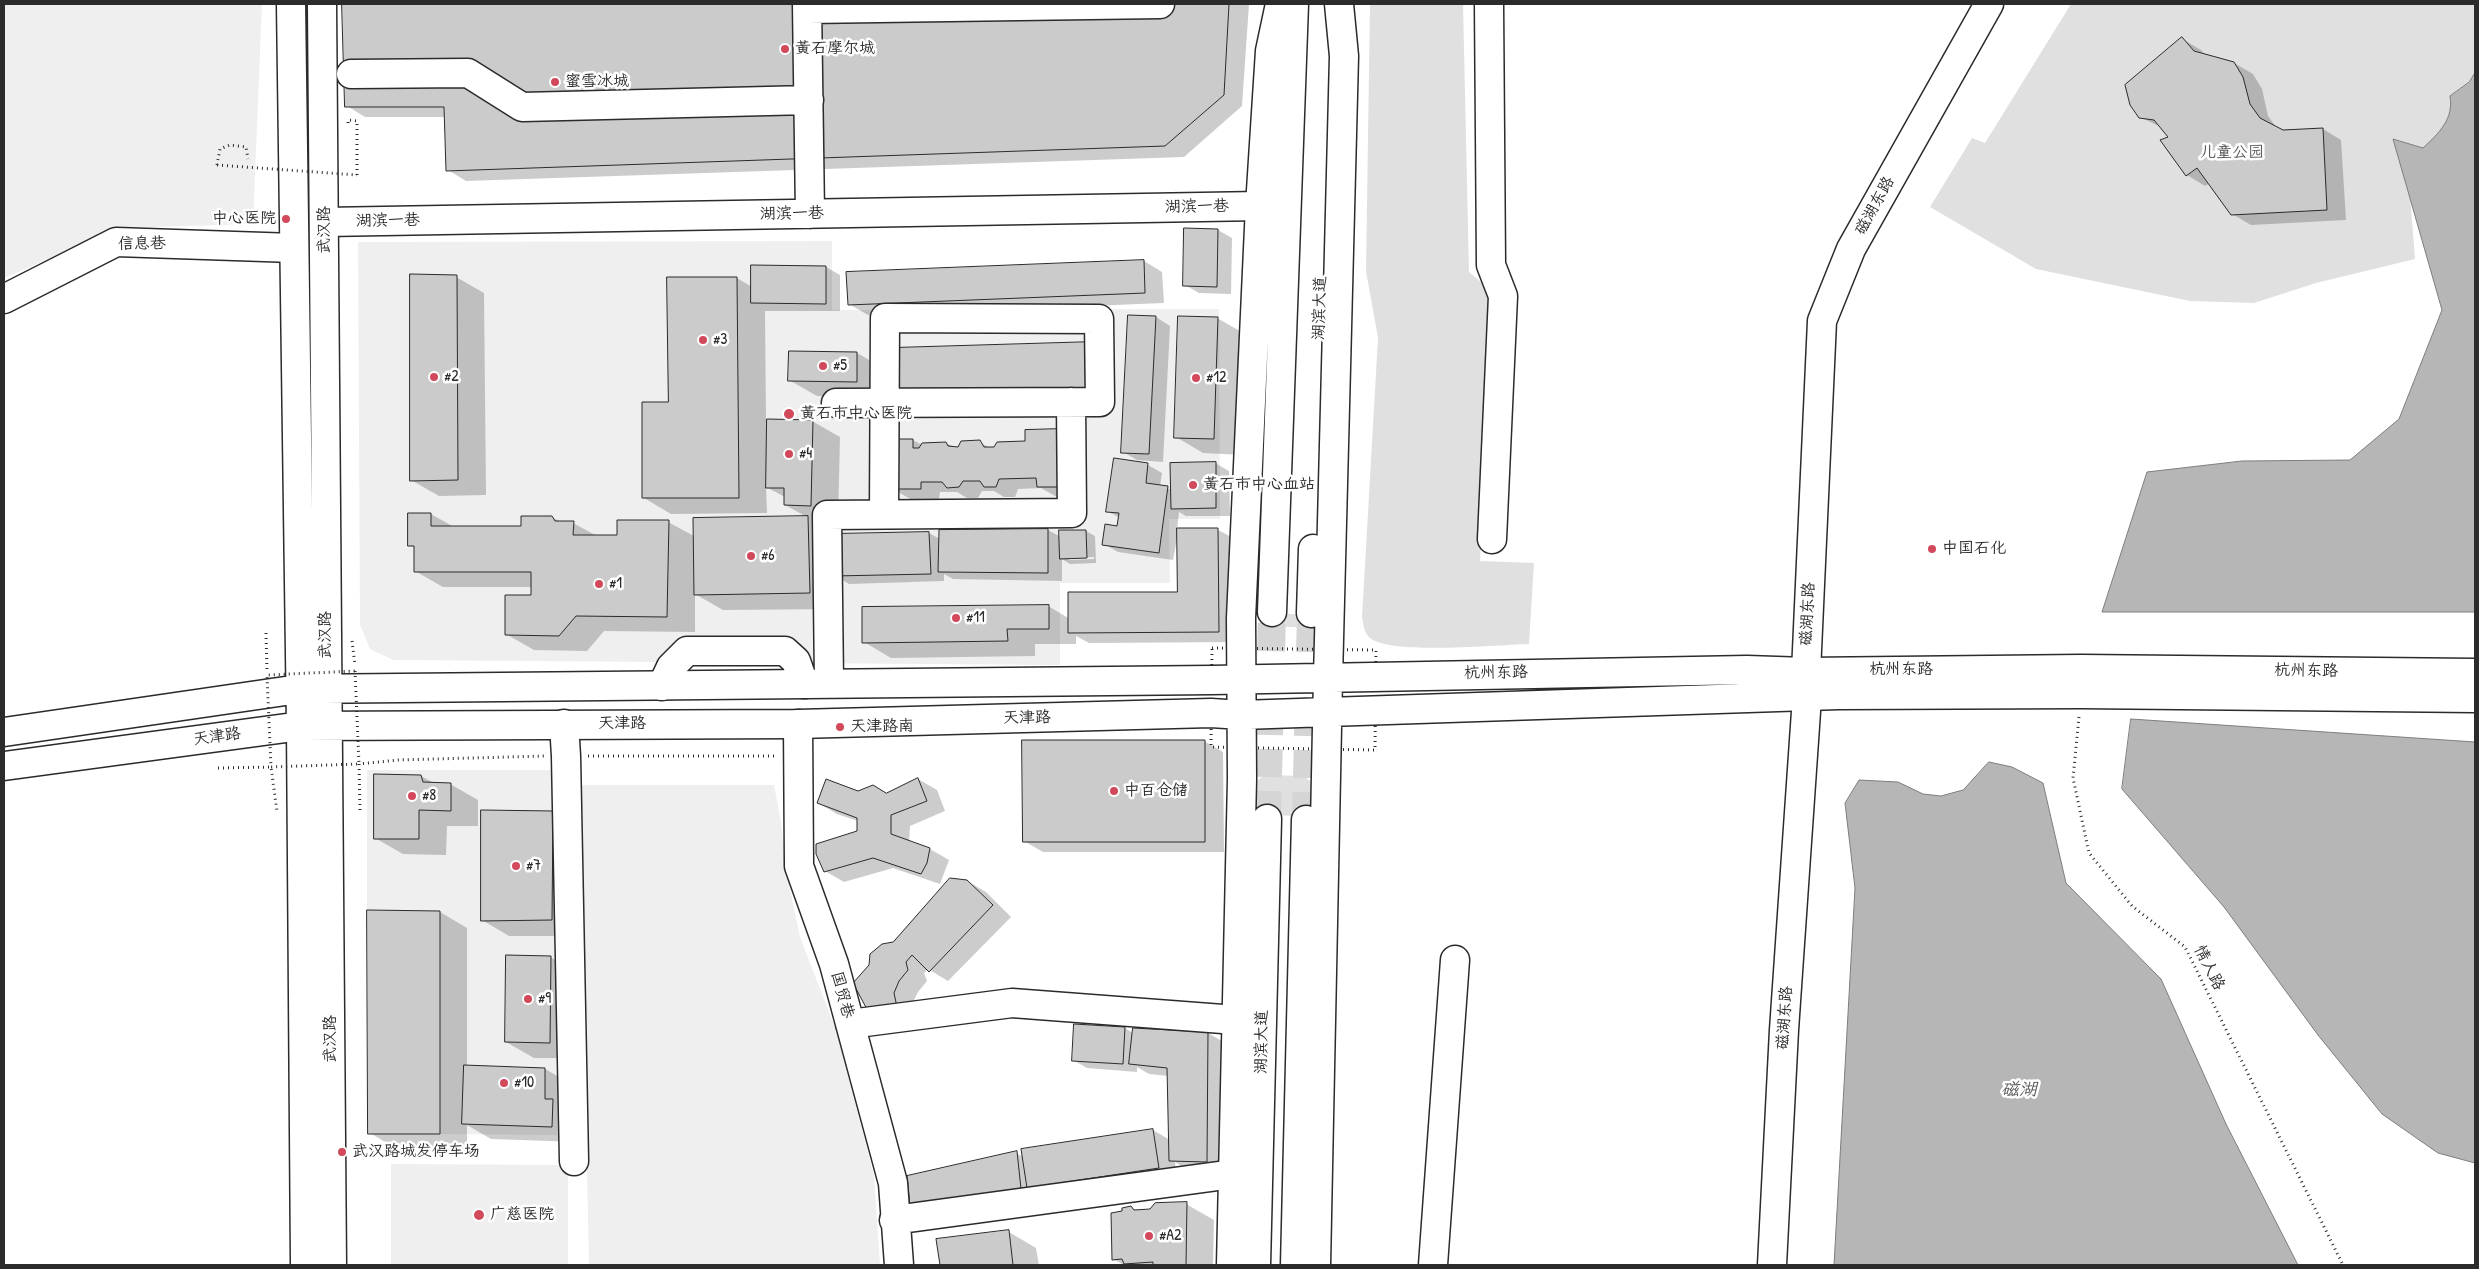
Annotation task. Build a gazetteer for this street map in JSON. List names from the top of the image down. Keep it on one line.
{"streets":{"main road":["磁湖东路","湖滨一巷","武汉路","信息巷","湖滨大道","杭州东路","天津路","国贸巷"],"path":["情人路"]},"crossings":[["磁湖东路","杭州东路"],["湖滨一巷","武汉路"],["武汉路","信息巷"],["武汉路","天津路"],["杭州东路","天津路"],["杭州东路","情人路"],["天津路","国贸巷"]],"water":["磁湖"],"parks":["儿童公园"],"places":["黄石摩尔城","蜜雪冰城","中心医院","#3","#5","#2","#12","黄石市中心医院","#4","黄石市中心血站","中国石化","#6","#1","#11","天津路南","中百仓储","#8","#7","#9","#10","武汉路城发停车场","广慈医院","#A2"]}
